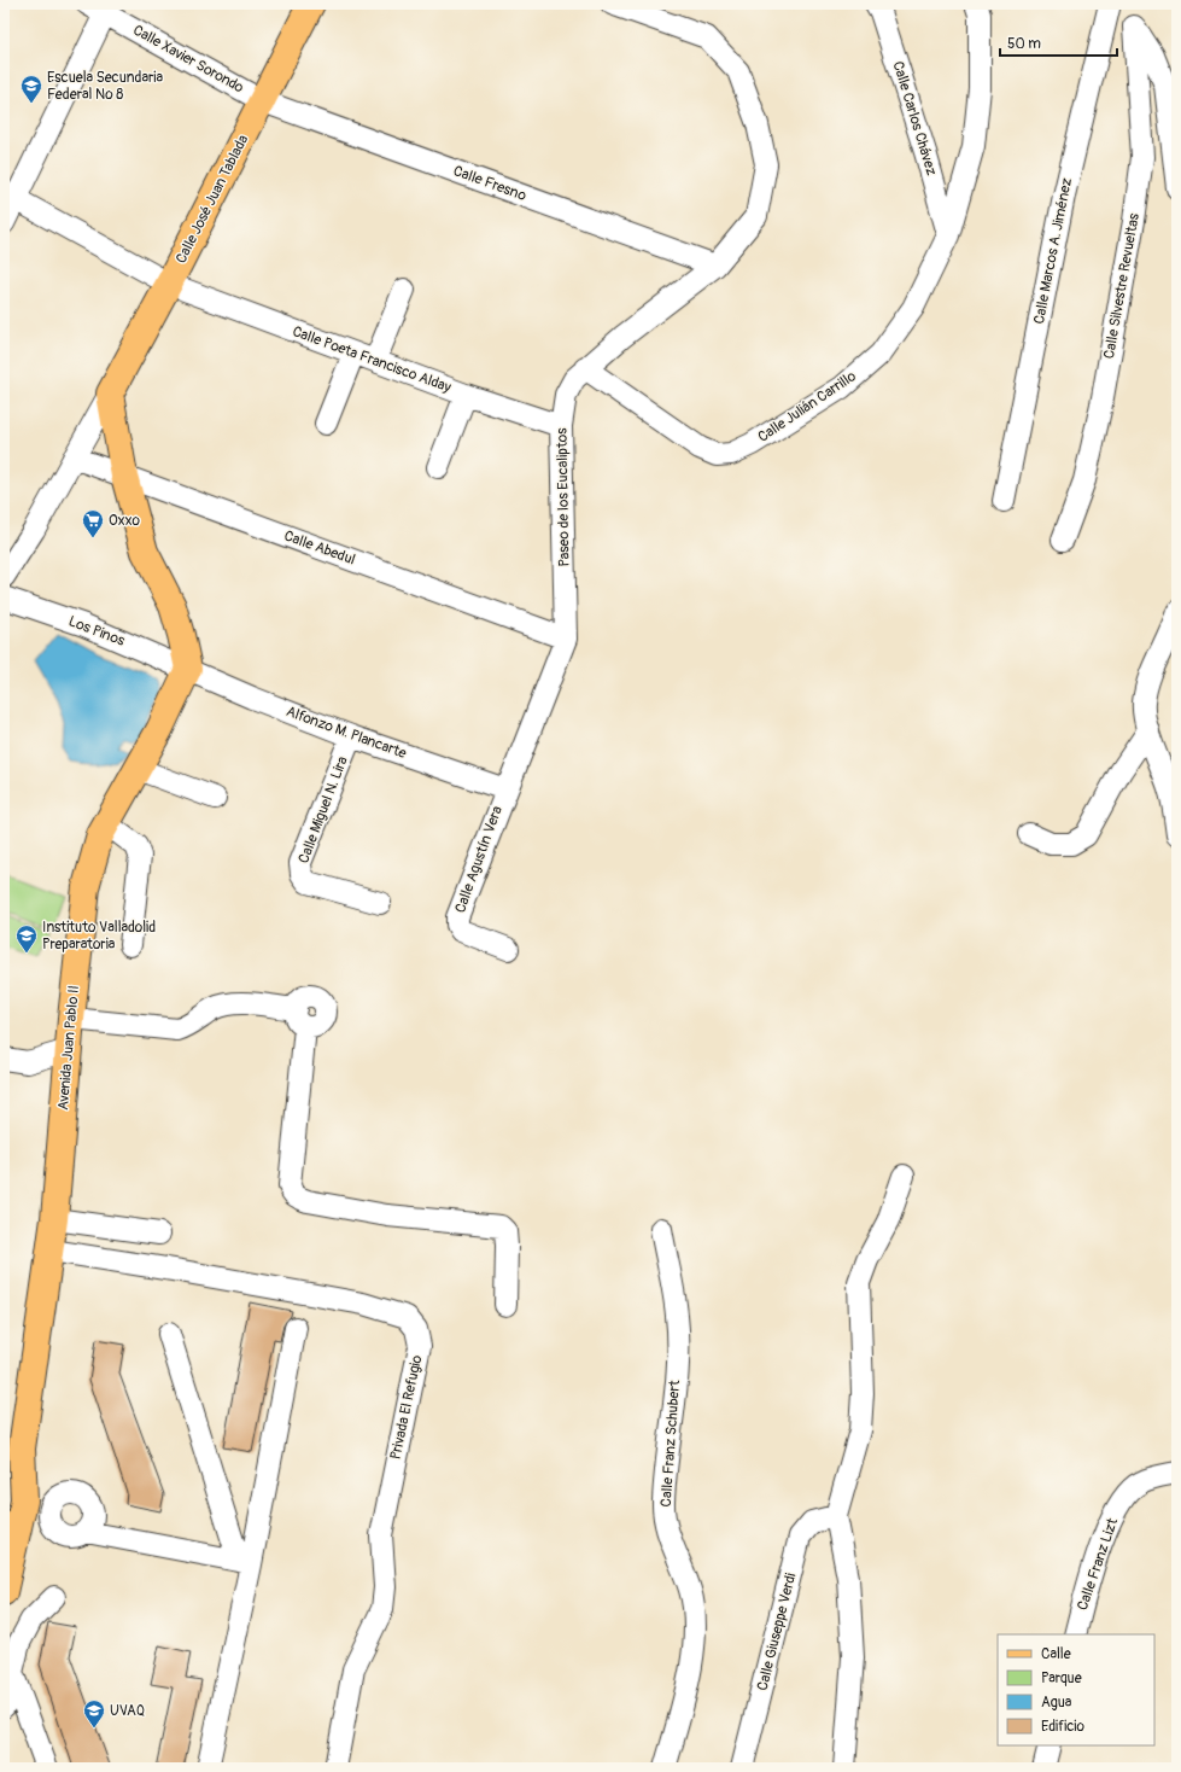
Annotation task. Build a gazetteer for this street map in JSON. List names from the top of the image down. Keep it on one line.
{"streets":{"main road":["Calle José Juan Tablada","Avenida Juan Pablo II"],"street":["Calle Xavier Sorondo","Calle Carlos Chávez","Calle Fresno","Calle Marcos A. Jiménez","Calle Silvestre Revueltas","Calle Poeta Francisco Alday","Calle Julián Carrillo","Paseo de los Eucaliptos","Calle Abedul","Los Pinos","Alfonzo M. Plancarte","Calle Miguel N. Lira","Calle Agustín Vera","Privada El Refugio","Calle Franz Schubert","Calle Franz Lizt","Calle Giuseppe Verdi"]},"crossings":[["Calle Xavier Sorondo","Calle Fresno"],["Calle Xavier Sorondo","Calle José Juan Tablada"],["Calle Carlos Chávez","Calle Julián Carrillo"],["Calle Fresno","Calle José Juan Tablada"],["Calle Fresno","Paseo de los Eucaliptos"],["Calle José Juan Tablada","Calle Poeta Francisco Alday"],["Calle José Juan Tablada","Calle Abedul"],["Calle Poeta Francisco Alday","Paseo de los Eucaliptos"],["Calle Julián Carrillo","Paseo de los Eucaliptos"],["Paseo de los Eucaliptos","Calle Abedul"],["Paseo de los Eucaliptos","Alfonzo M. Plancarte"],["Paseo de los Eucaliptos","Calle Agustín Vera"],["Los Pinos","Alfonzo M. Plancarte"],["Los Pinos","Avenida Juan Pablo II"],["Alfonzo M. Plancarte","Calle Miguel N. Lira"],["Alfonzo M. Plancarte","Calle Agustín Vera"],["Alfonzo M. Plancarte","Avenida Juan Pablo II"],["Avenida Juan Pablo II","Privada El Refugio"]],"places":{"school or university":["Escuela Secundaria Federal No 8","Instituto Valladolid Preparatoria","UVAQ"],"supermarket":["Oxxo"]},"legend":["Calle","Parque","Agua","Edificio"],"scale_bar":"50 m"}
